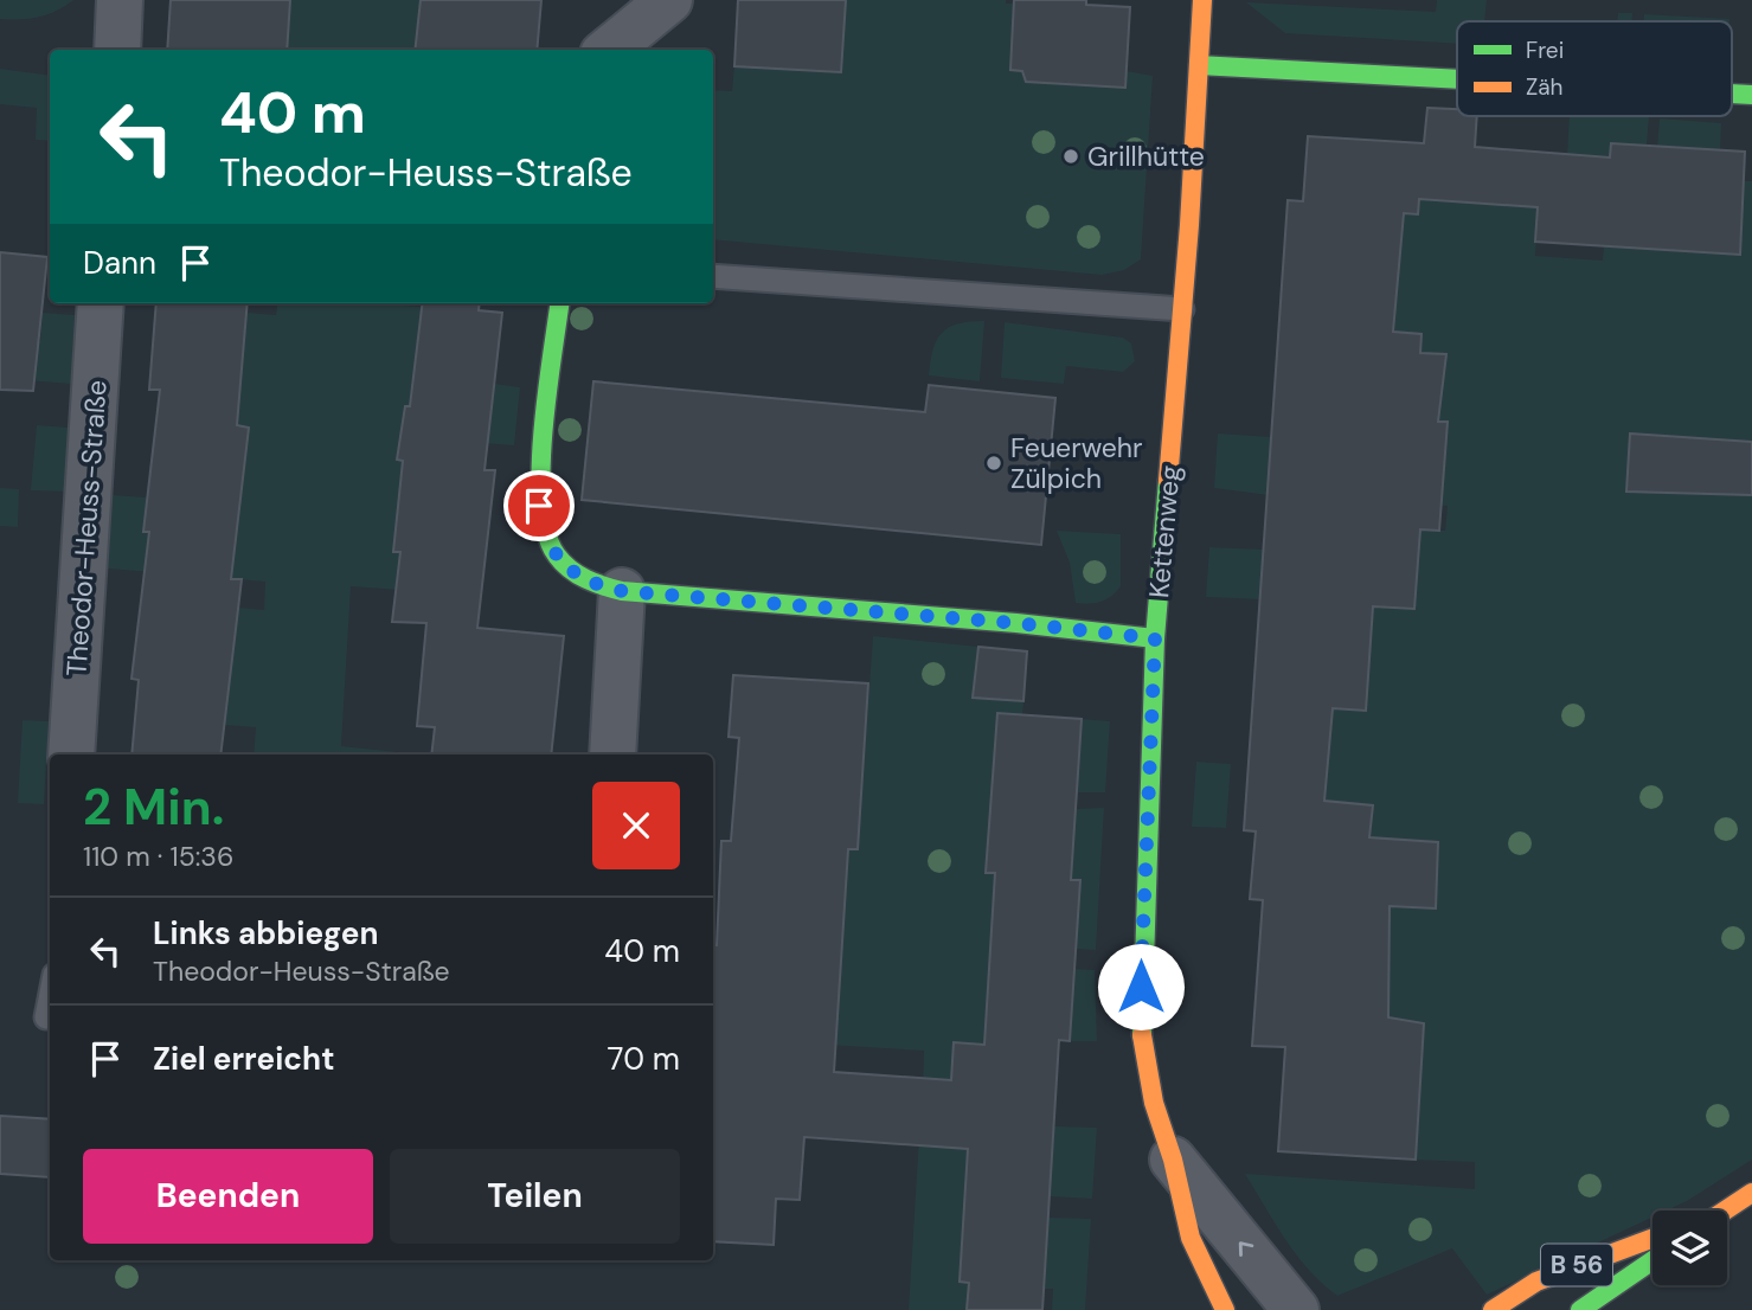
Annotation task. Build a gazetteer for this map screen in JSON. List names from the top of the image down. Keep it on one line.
{"streets":{"street":["Theodor-Heuss-Straße","Kettenweg","B 56"]},"places":["Grillhütte","Feuerwehr Zülpich"],"legend":["Frei","Zäh"],"page":{"turn":["40 m","Theodor-Heuss-Straße"],"then":"Dann","heading":["2 Min.","110 m · 15:36"],"list":[{"name":"Links abbiegen","note":"Theodor-Heuss-Straße","value":"40 m"},{"name":"Ziel erreicht","value":"70 m"}],"buttons":["Beenden","Teilen"]}}
